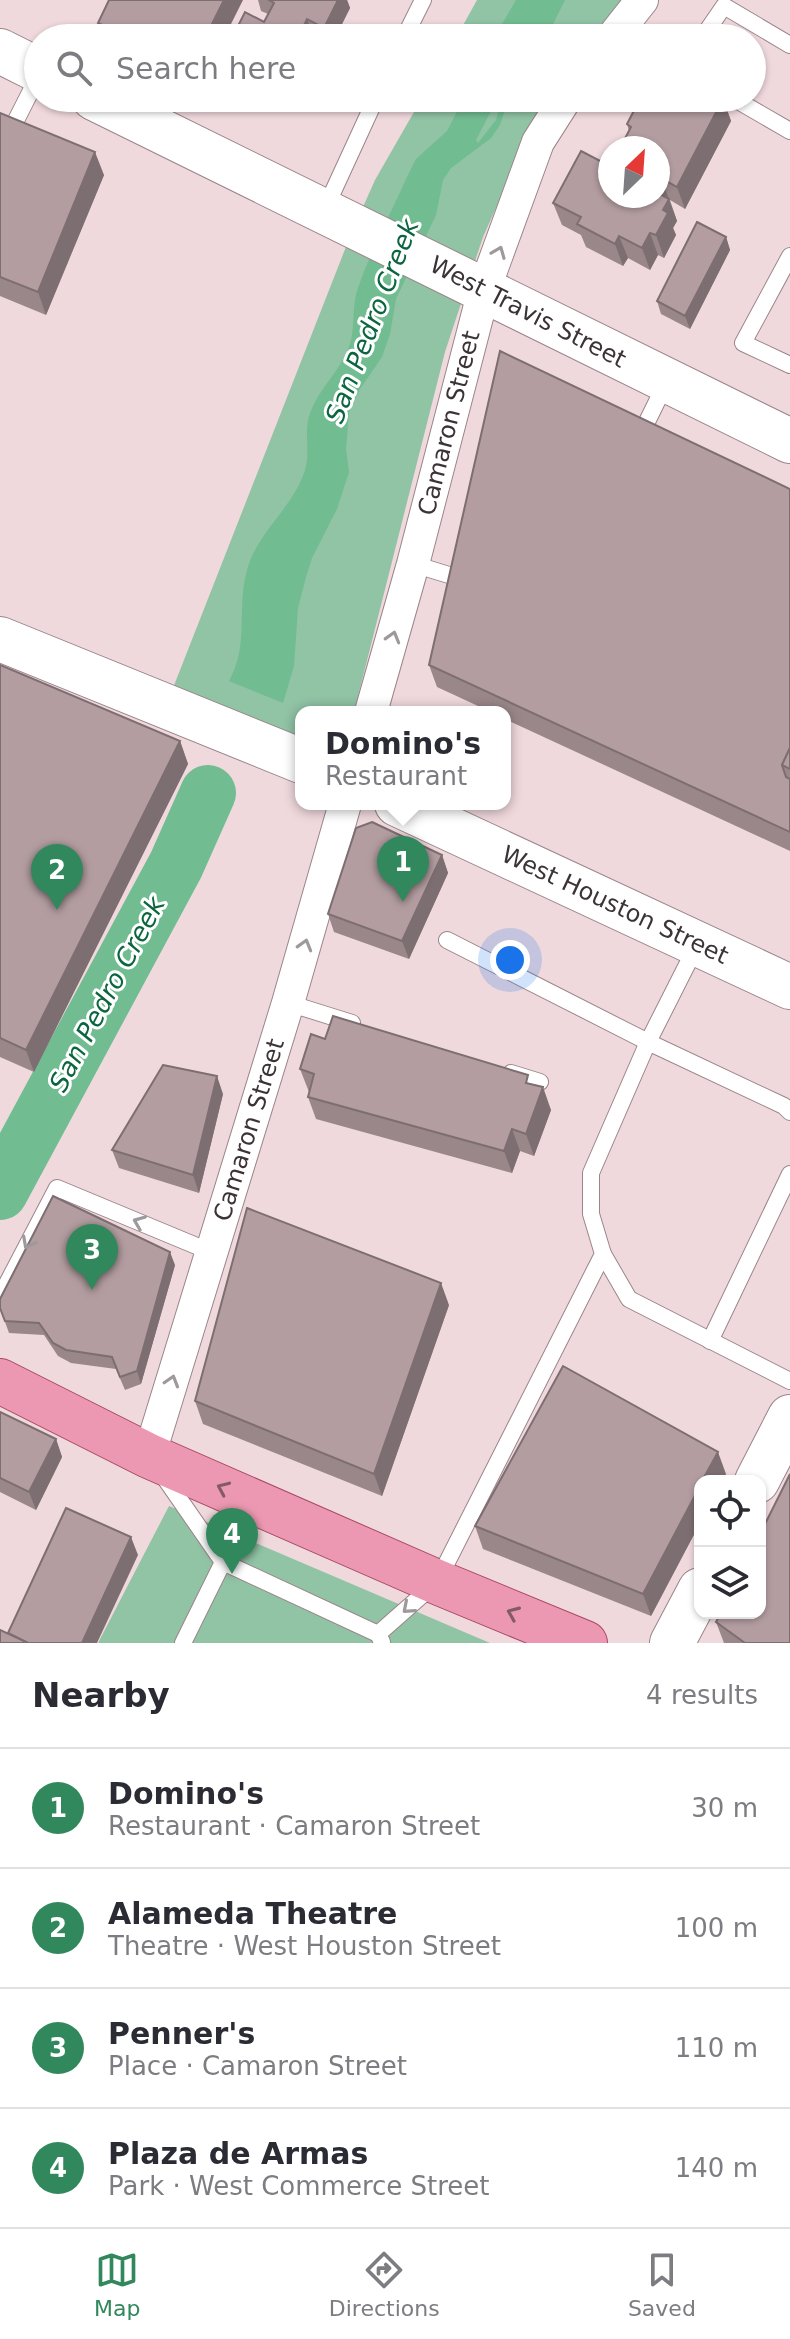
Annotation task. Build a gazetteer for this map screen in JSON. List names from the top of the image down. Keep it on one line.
{"streets":{"main road":["West Travis Street","West Houston Street"],"street":["Camaron Street"]},"crossings":[["West Travis Street","Camaron Street"]],"one_way":["Camaron Street"],"water":["San Pedro Creek"],"north":"top right","page":{"search":"Search here","popup":["Domino's","Restaurant"],"pins":["1","2","3","4"],"heading":["Nearby","4 results"],"list":[{"mark":"1","name":"Domino's","note":"Restaurant · Camaron Street","value":"30 m"},{"mark":"2","name":"Alameda Theatre","note":"Theatre · West Houston Street","value":"100 m"},{"mark":"3","name":"Penner's","note":"Place · Camaron Street","value":"110 m"},{"mark":"4","name":"Plaza de Armas","note":"Park · West Commerce Street","value":"140 m"}],"nav":["Map","Directions","Saved"]}}
